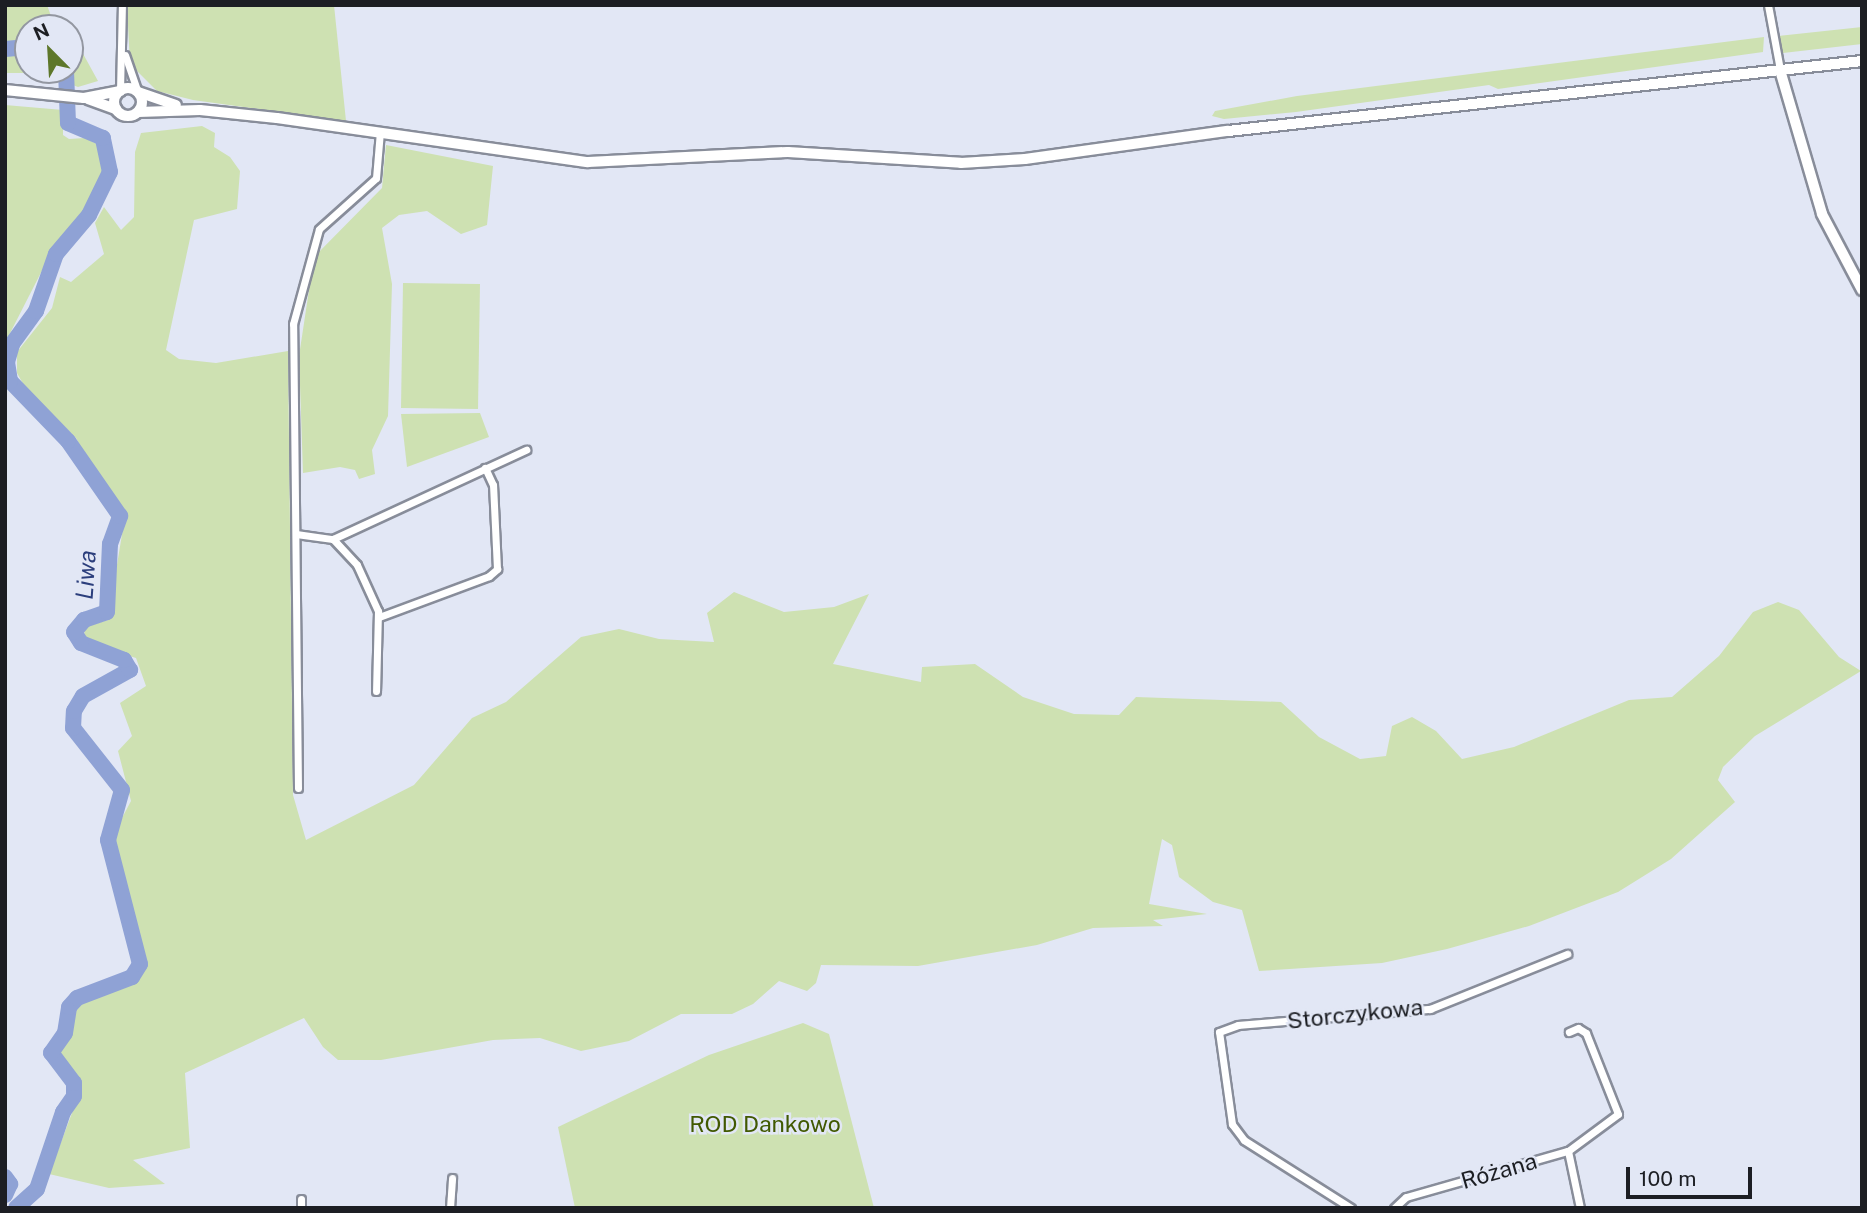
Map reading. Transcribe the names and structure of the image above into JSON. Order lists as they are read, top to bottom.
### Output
{
  "streets": {
    "street": ["Storczykowa", "Różana"]
  },
  "water": ["Liwa"],
  "parks": ["ROD Dankowo"],
  "scale_bar": "100 m",
  "north": "top left"
}
